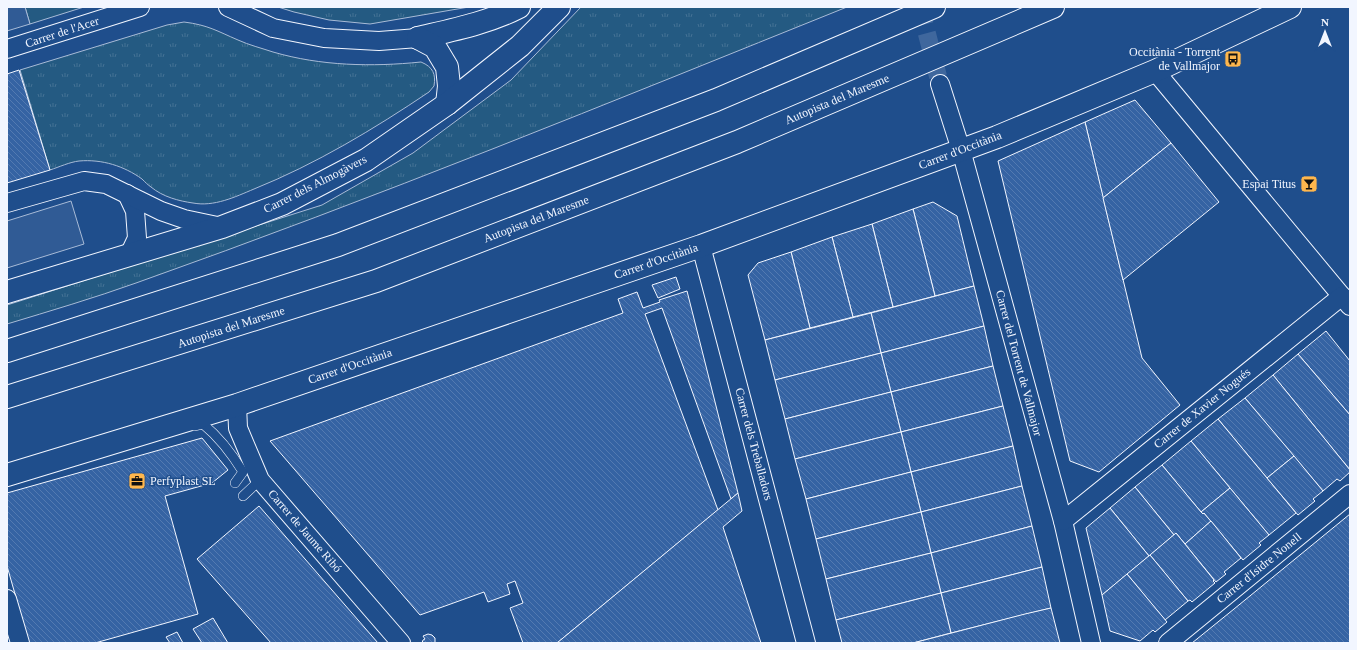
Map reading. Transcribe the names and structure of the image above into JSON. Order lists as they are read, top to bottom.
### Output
{
  "streets": {
    "main road": ["Autopista del Maresme", "Carrer d'Occitània", "Carrer dels Almogàvers"],
    "street": [
      "Carrer de l'Acer",
      "Carrer del Torrent de Vallmajor",
      "Carrer de Xavier Nogués",
      "Carrer dels Treballadors",
      "Carrer de Jaume Ribó",
      "Carrer d'Isidre Nonell"
    ]
  },
  "crossings": [
    ["Carrer d'Occitània", "Carrer del Torrent de Vallmajor"],
    ["Carrer d'Occitània", "Carrer dels Treballadors"],
    ["Carrer d'Occitània", "Carrer de Jaume Ribó"],
    ["Carrer del Torrent de Vallmajor", "Carrer de Xavier Nogués"]
  ],
  "places": {
    "bus stop": ["Occitània - Torrent de Vallmajor"],
    "bar": ["Espai Titus"],
    "office": ["Perfyplast SL"]
  },
  "north": "top"
}
